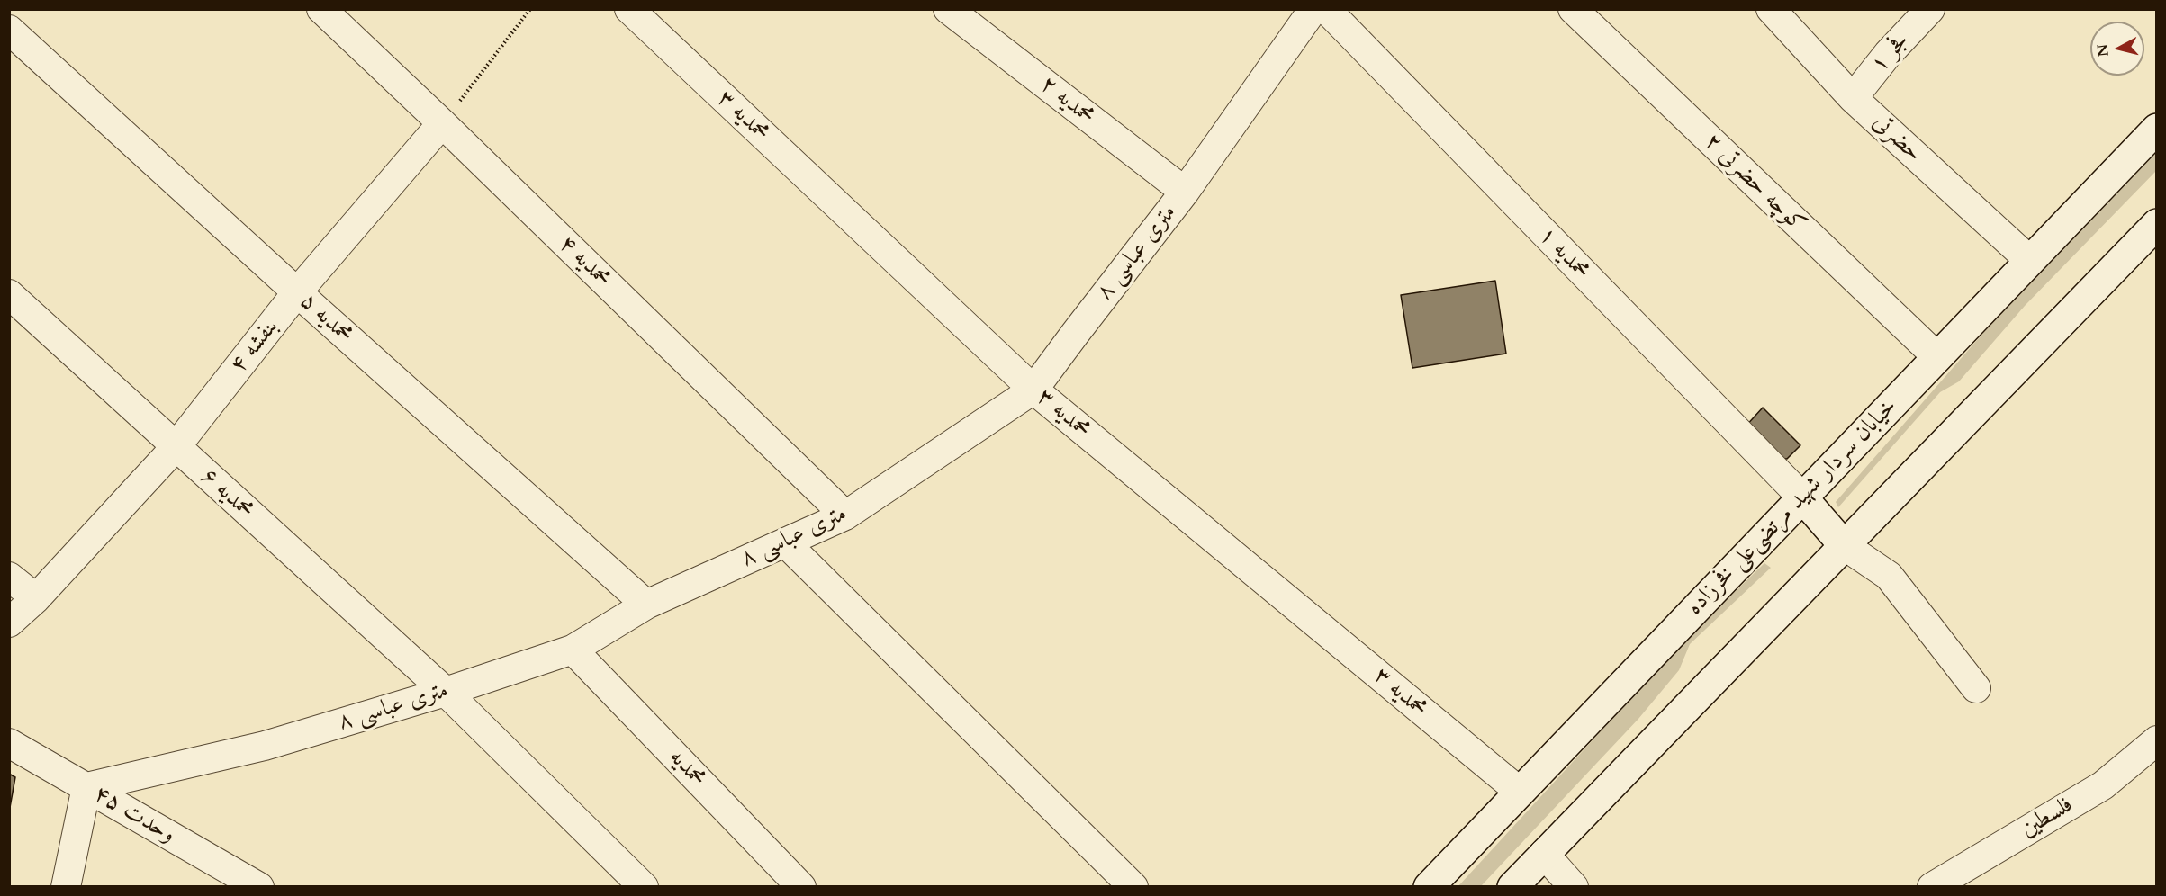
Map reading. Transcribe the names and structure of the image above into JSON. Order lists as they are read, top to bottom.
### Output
{
  "streets": {
    "main road": ["خیابان سردار شهید مرتضی‌علی فخرزاده"],
    "street": [
      "فجر ۱",
      "محمدیه ۲",
      "محمدیه ۳",
      "حضرتی",
      "کوچه حضرتی ۲",
      "۸ متری عباسی",
      "محمدیه ۱",
      "محمدیه ۴",
      "محمدیه ۵",
      "بنفشه ۴",
      "محمدیه ۶",
      "محمدیه",
      "وحدت ۴۵",
      "فلسطین"
    ]
  },
  "crossings": [
    ["فجر ۱", "حضرتی"],
    ["محمدیه ۲", "۸ متری عباسی"],
    ["محمدیه ۳", "۸ متری عباسی"],
    ["محمدیه ۳", "خیابان سردار شهید مرتضی‌علی فخرزاده"],
    ["حضرتی", "خیابان سردار شهید مرتضی‌علی فخرزاده"],
    ["کوچه حضرتی ۲", "خیابان سردار شهید مرتضی‌علی فخرزاده"],
    ["۸ متری عباسی", "محمدیه ۴"],
    ["۸ متری عباسی", "محمدیه ۵"],
    ["۸ متری عباسی", "محمدیه ۶"],
    ["۸ متری عباسی", "محمدیه"],
    ["۸ متری عباسی", "وحدت ۴۵"],
    ["محمدیه ۱", "خیابان سردار شهید مرتضی‌علی فخرزاده"],
    ["محمدیه ۴", "بنفشه ۴"],
    ["محمدیه ۵", "بنفشه ۴"],
    ["بنفشه ۴", "محمدیه ۶"]
  ],
  "north": "left"
}
